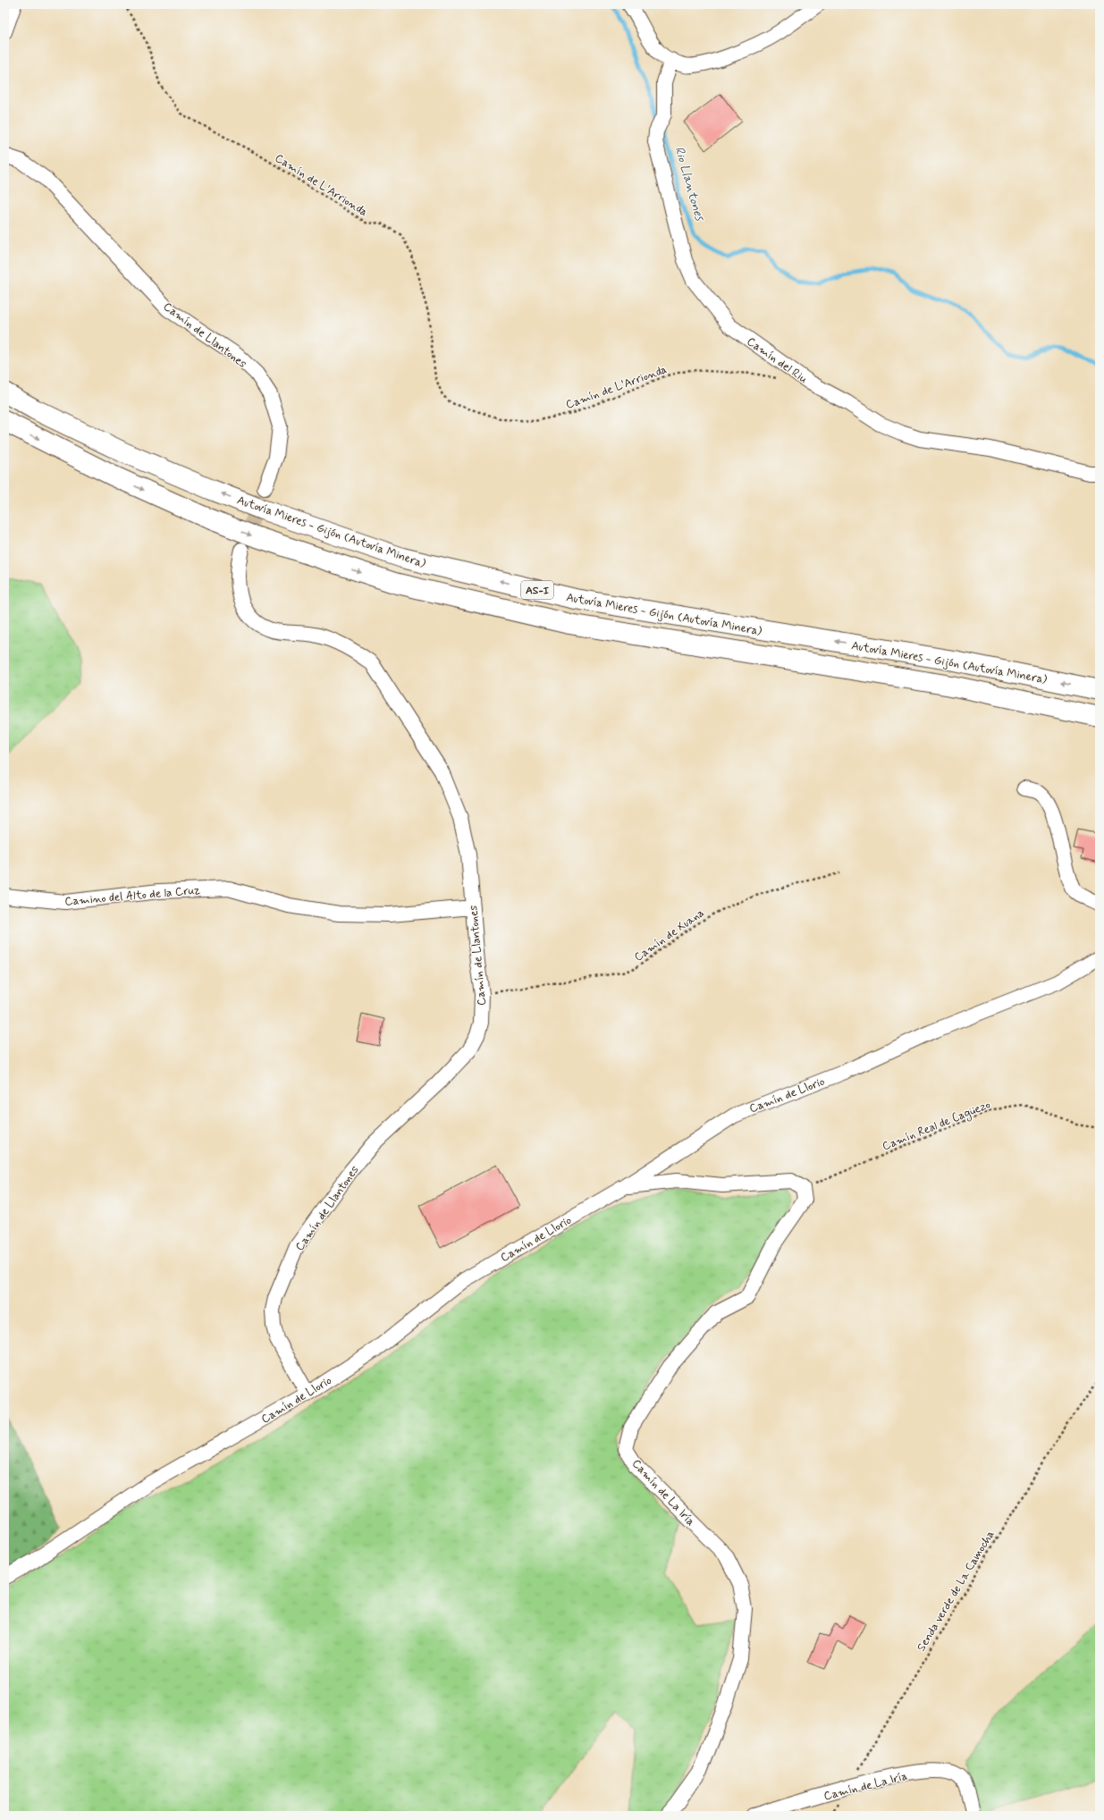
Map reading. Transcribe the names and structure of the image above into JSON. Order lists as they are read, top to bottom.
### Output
{
  "streets": {
    "highway": ["Autovía Mieres - Gijón (Autovía Minera)", "AS-I"],
    "street": [
      "Camín de Llantones",
      "Camín del Riu",
      "Camino del Alto de la Cruz",
      "Camín de Llorio",
      "Camín de La Iría"
    ],
    "path": [
      "Camín de L'Arrionda",
      "Camín de Xuana",
      "Camín Real de Cagüezo",
      "Senda verde de La Camocha"
    ]
  },
  "crossings": [
    ["Camín de Llantones", "Camino del Alto de la Cruz"],
    ["Camín de Llantones", "Camín de Xuana"],
    ["Camín de Llantones", "Camín de Llorio"],
    ["Camín Real de Cagüezo", "Camín de La Iría"],
    ["Camín de La Iría", "Senda verde de La Camocha"]
  ],
  "water": ["Rio Llantones"]
}
